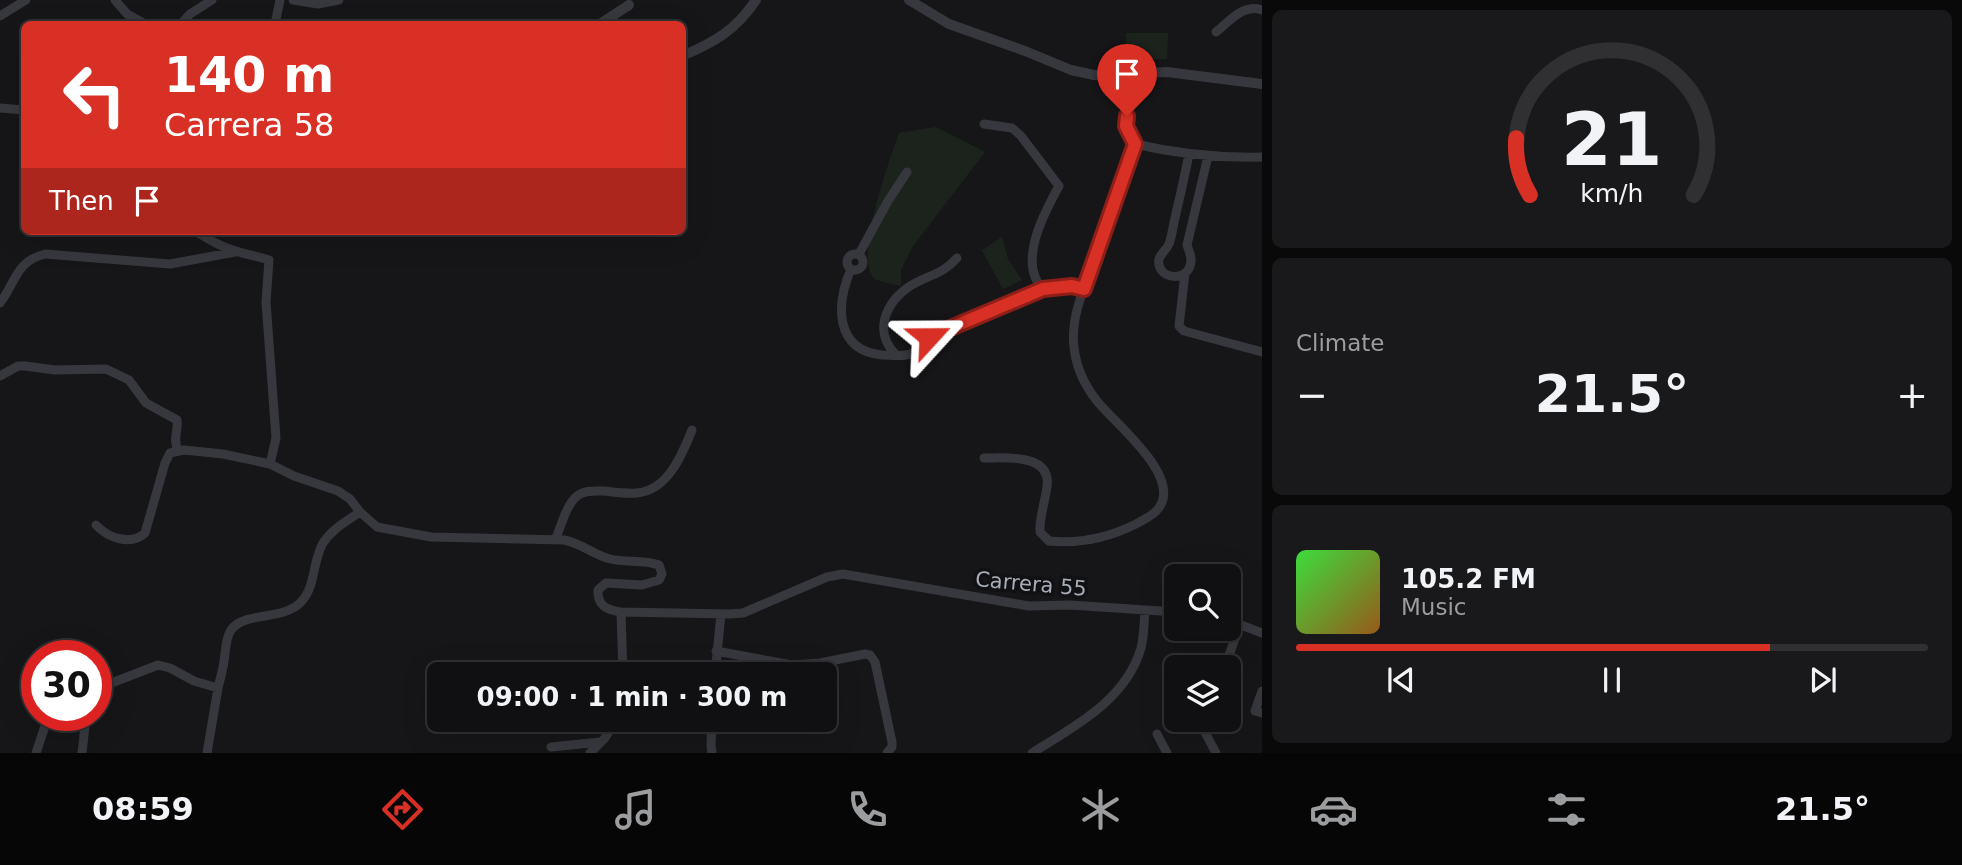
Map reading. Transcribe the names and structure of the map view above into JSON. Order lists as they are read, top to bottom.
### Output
{
  "streets": {
    "street": ["Carrera 55"]
  },
  "page": {
    "turn": ["140 m", "Carrera 58"],
    "then": "Then",
    "tile": "Climate",
    "heat": ["−", "21.5°", "+"],
    "song": ["105.2 FM", "Music"],
    "limit": "30",
    "trip": "09:00 · 1 min · 300 m",
    "tabs": ["08:59", "21.5°"],
    "gauge": ["21", "km/h"]
  }
}
